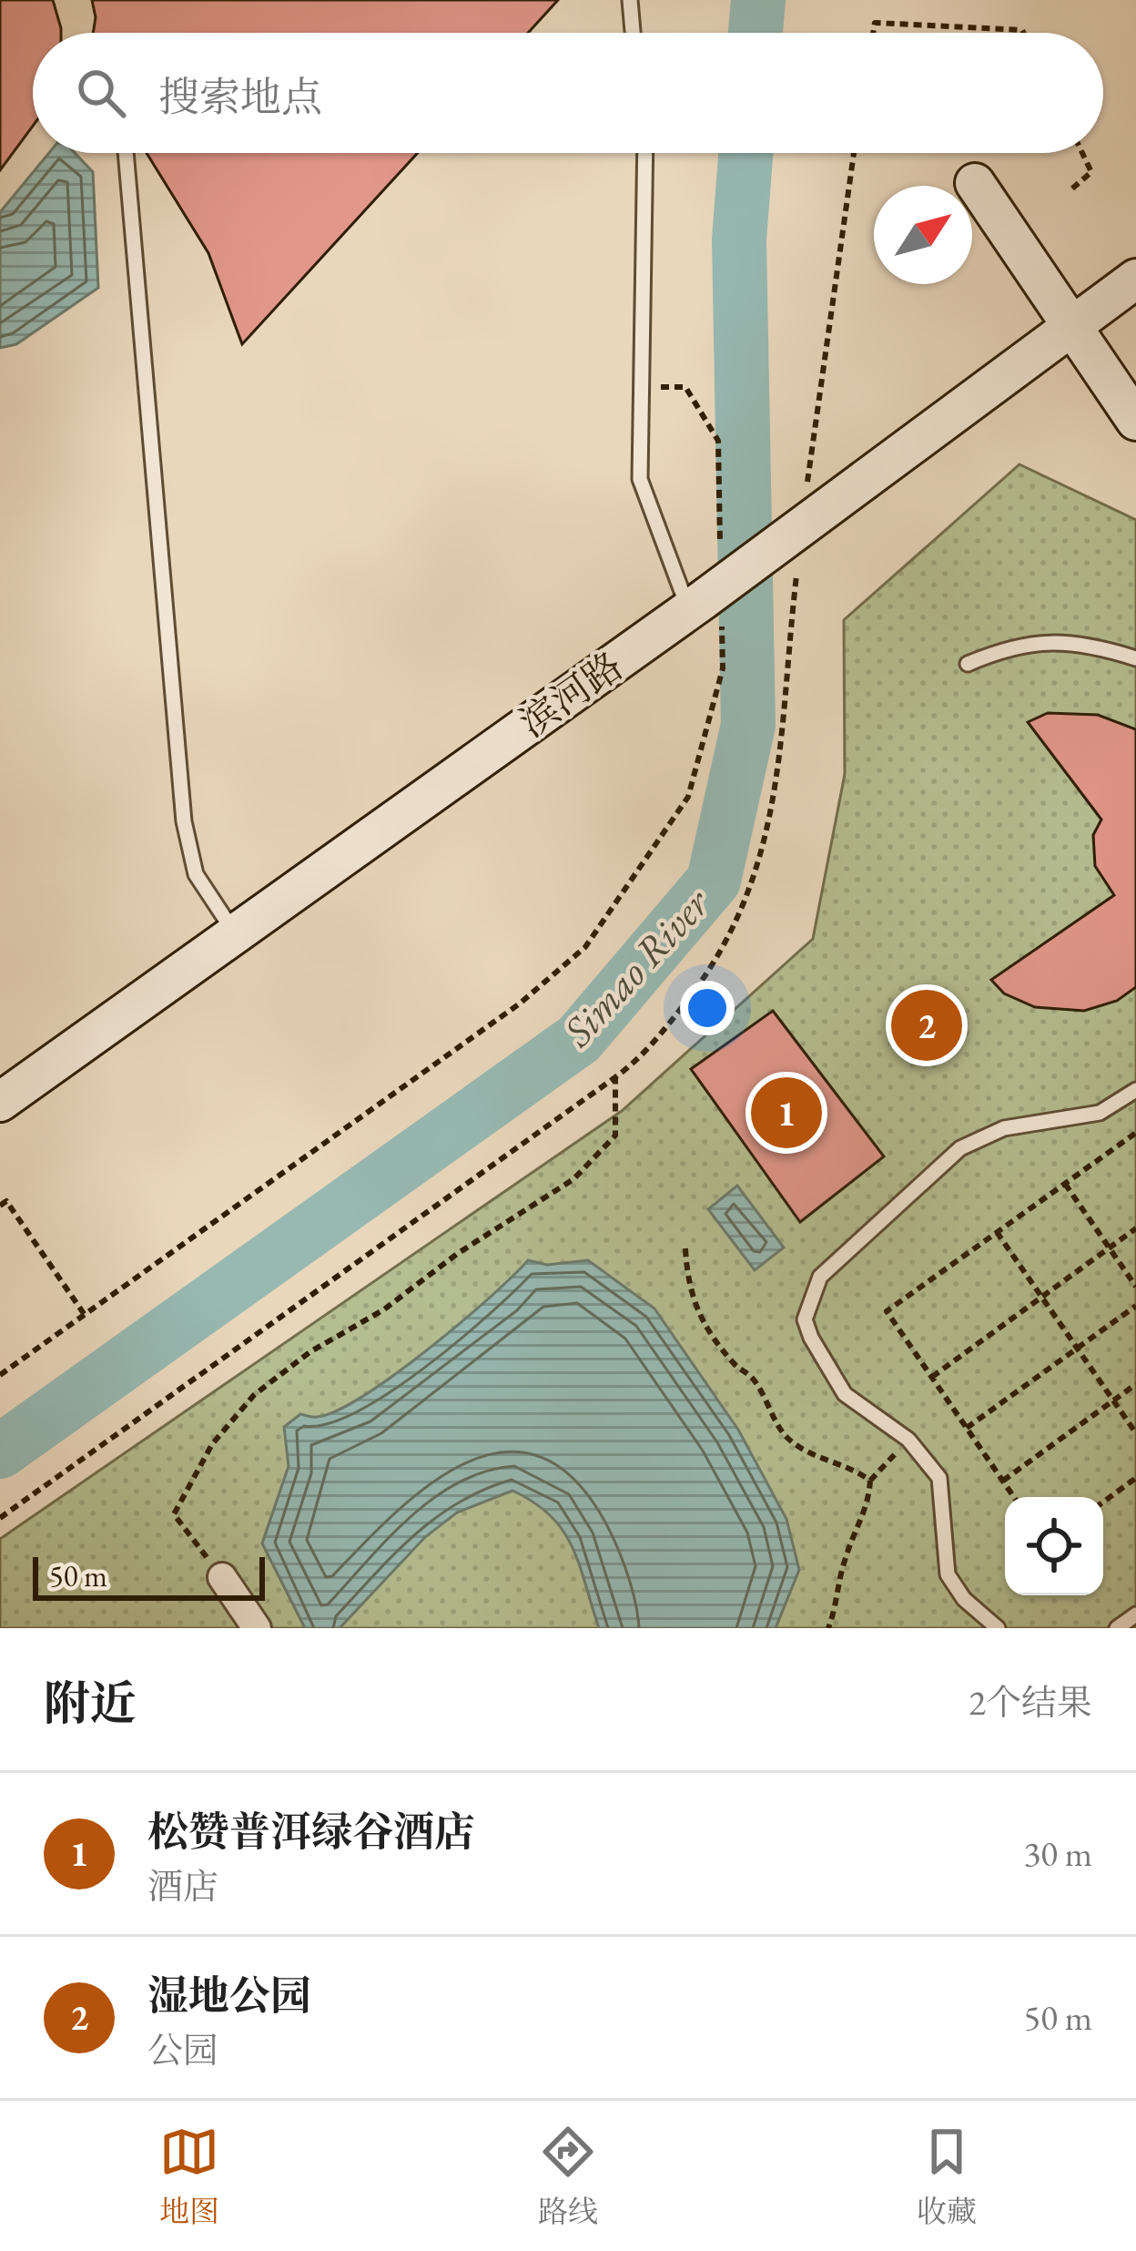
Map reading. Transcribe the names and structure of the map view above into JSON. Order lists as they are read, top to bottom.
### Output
{
  "streets": {
    "street": ["滨河路"]
  },
  "water": ["Simao River"],
  "scale_bar": "50 m",
  "north": "top right",
  "page": {
    "search": "搜索地点",
    "pins": ["2", "1"],
    "scale": "50 m",
    "heading": ["附近", "2个结果"],
    "list": [
      {
        "mark": "1",
        "name": "松赞普洱绿谷酒店",
        "note": "酒店",
        "value": "30 m"
      },
      {
        "mark": "2",
        "name": "湿地公园",
        "note": "公园",
        "value": "50 m"
      }
    ],
    "nav": ["地图", "路线", "收藏"]
  }
}
